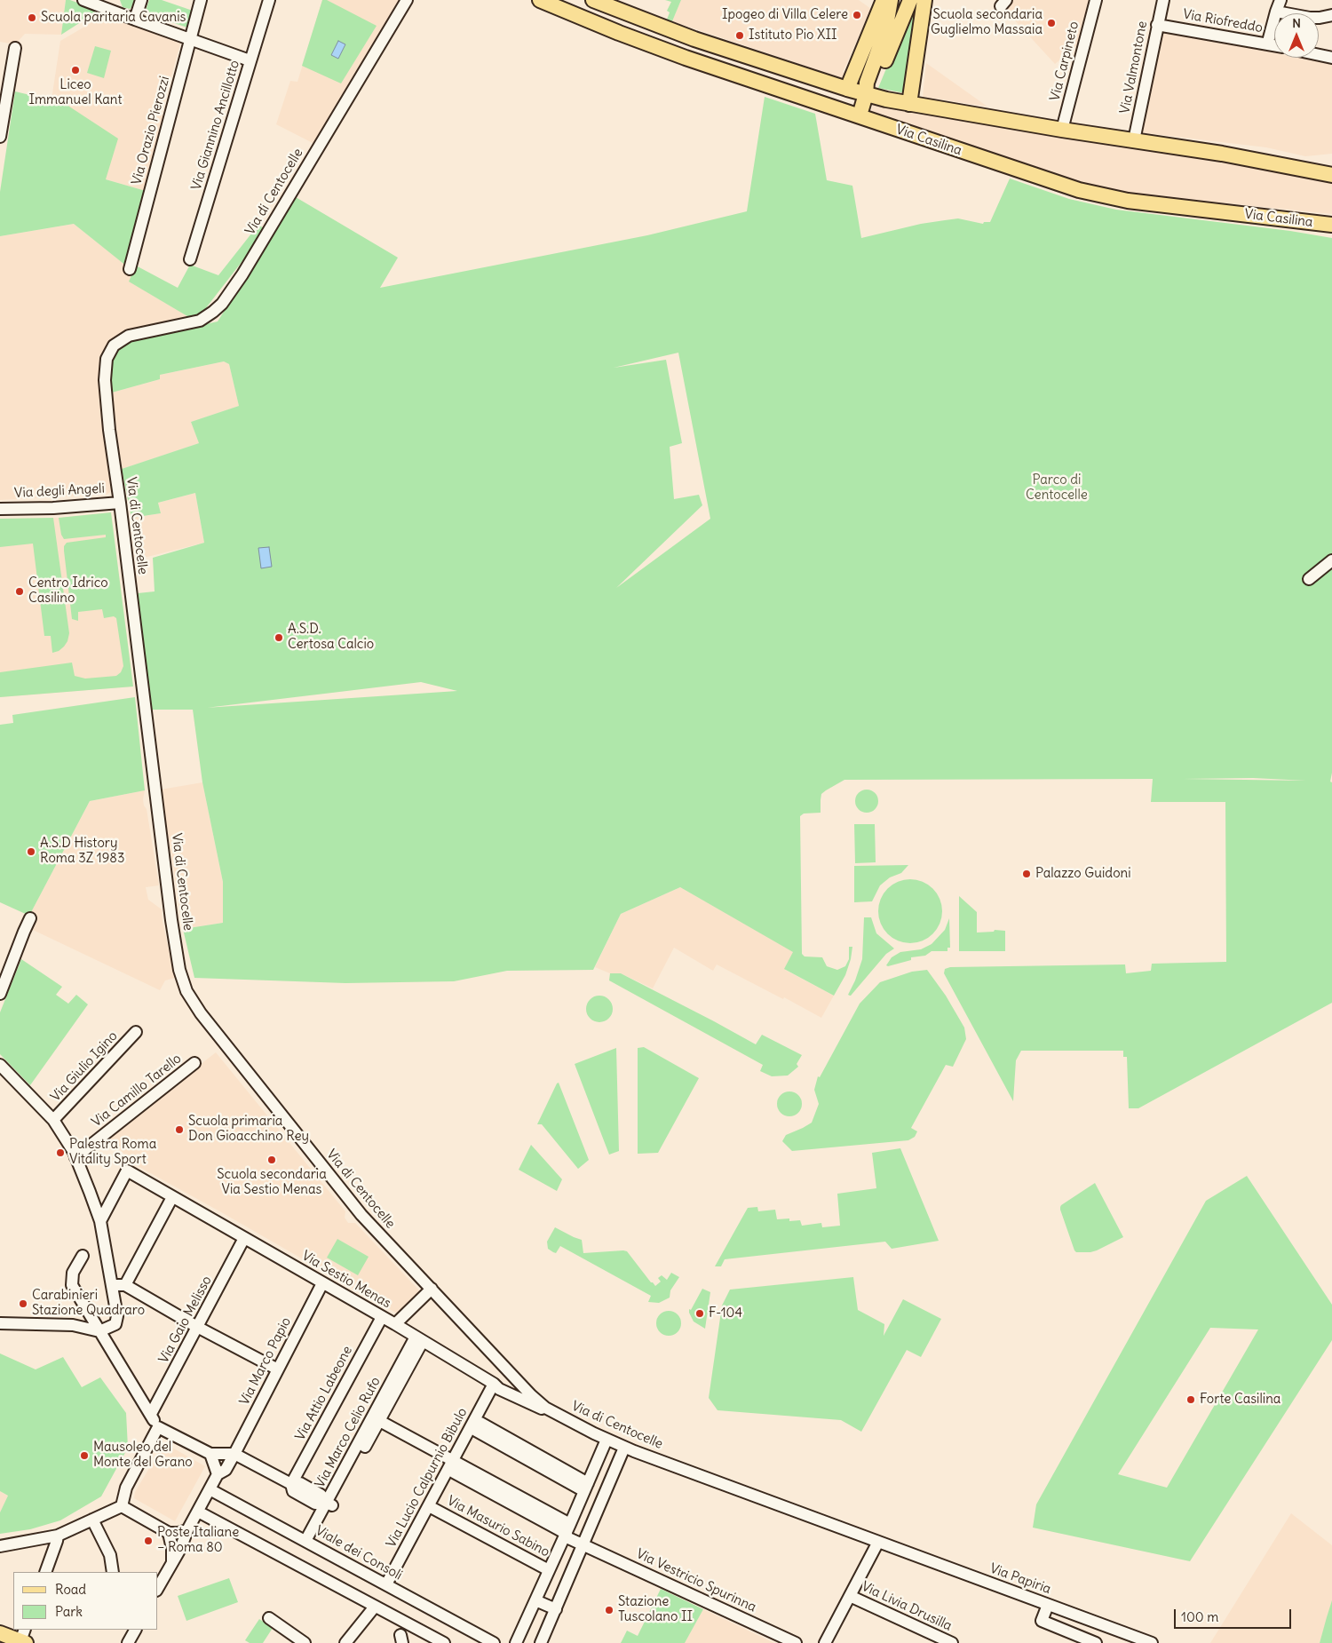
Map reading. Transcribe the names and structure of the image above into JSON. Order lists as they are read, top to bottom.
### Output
{
  "streets": {
    "main road": ["Via Casilina"],
    "street": [
      "Via Riofreddo",
      "Via Carpineto",
      "Via Valmontone",
      "Via Giannino Ancillotto",
      "Via Orazio Pierozzi",
      "Via di Centocelle",
      "Via degli Angeli",
      "Via Giulio Igino",
      "Via Camillo Tarello",
      "Via Sestio Menas",
      "Via Gaio Melisso",
      "Via Marco Papio",
      "Via Attio Labeone",
      "Via Marco Celio Rufo",
      "Via Lucio Calpurnio Bibulo",
      "Via Masurio Sabino",
      "Viale dei Consoli",
      "Via Papiria",
      "Via Vestricio Spurinna",
      "Via Livia Drusilla"
    ]
  },
  "crossings": [
    ["Via Riofreddo", "Via Valmontone"],
    ["Via Carpineto", "Via Casilina"],
    ["Via Valmontone", "Via Casilina"],
    ["Via di Centocelle", "Via degli Angeli"],
    ["Via di Centocelle", "Via Sestio Menas"],
    ["Via di Centocelle", "Via Papiria"],
    ["Via Sestio Menas", "Via Gaio Melisso"],
    ["Via Sestio Menas", "Via Marco Papio"],
    ["Via Sestio Menas", "Via Attio Labeone"],
    ["Via Sestio Menas", "Via Marco Celio Rufo"],
    ["Via Sestio Menas", "Via Lucio Calpurnio Bibulo"],
    ["Via Marco Papio", "Viale dei Consoli"],
    ["Via Marco Celio Rufo", "Viale dei Consoli"],
    ["Via Lucio Calpurnio Bibulo", "Via Masurio Sabino"],
    ["Via Lucio Calpurnio Bibulo", "Viale dei Consoli"]
  ],
  "parks": ["Parco di Centocelle"],
  "places": [
    "Ipogeo di Villa Celere",
    "Scuola paritaria Cavanis",
    "Scuola secondaria Guglielmo Massaia",
    "Istituto Pio XII",
    "Liceo Immanuel Kant",
    "Centro Idrico Casilino",
    "A.S.D. Certosa Calcio",
    "A.S.D History Roma 3Z 1983",
    "Palazzo Guidoni",
    "Scuola primaria Don Gioacchino Rey",
    "Palestra Roma Vitality Sport",
    "Scuola secondaria Via Sestio Menas",
    "Carabinieri Stazione Quadraro",
    "F-104",
    "Forte Casilina",
    "Mausoleo del Monte del Grano",
    "Poste Italiane – Roma 80",
    "Stazione Tuscolano II"
  ],
  "legend": ["Road", "Park"],
  "scale_bar": "100 m",
  "north": "top"
}
